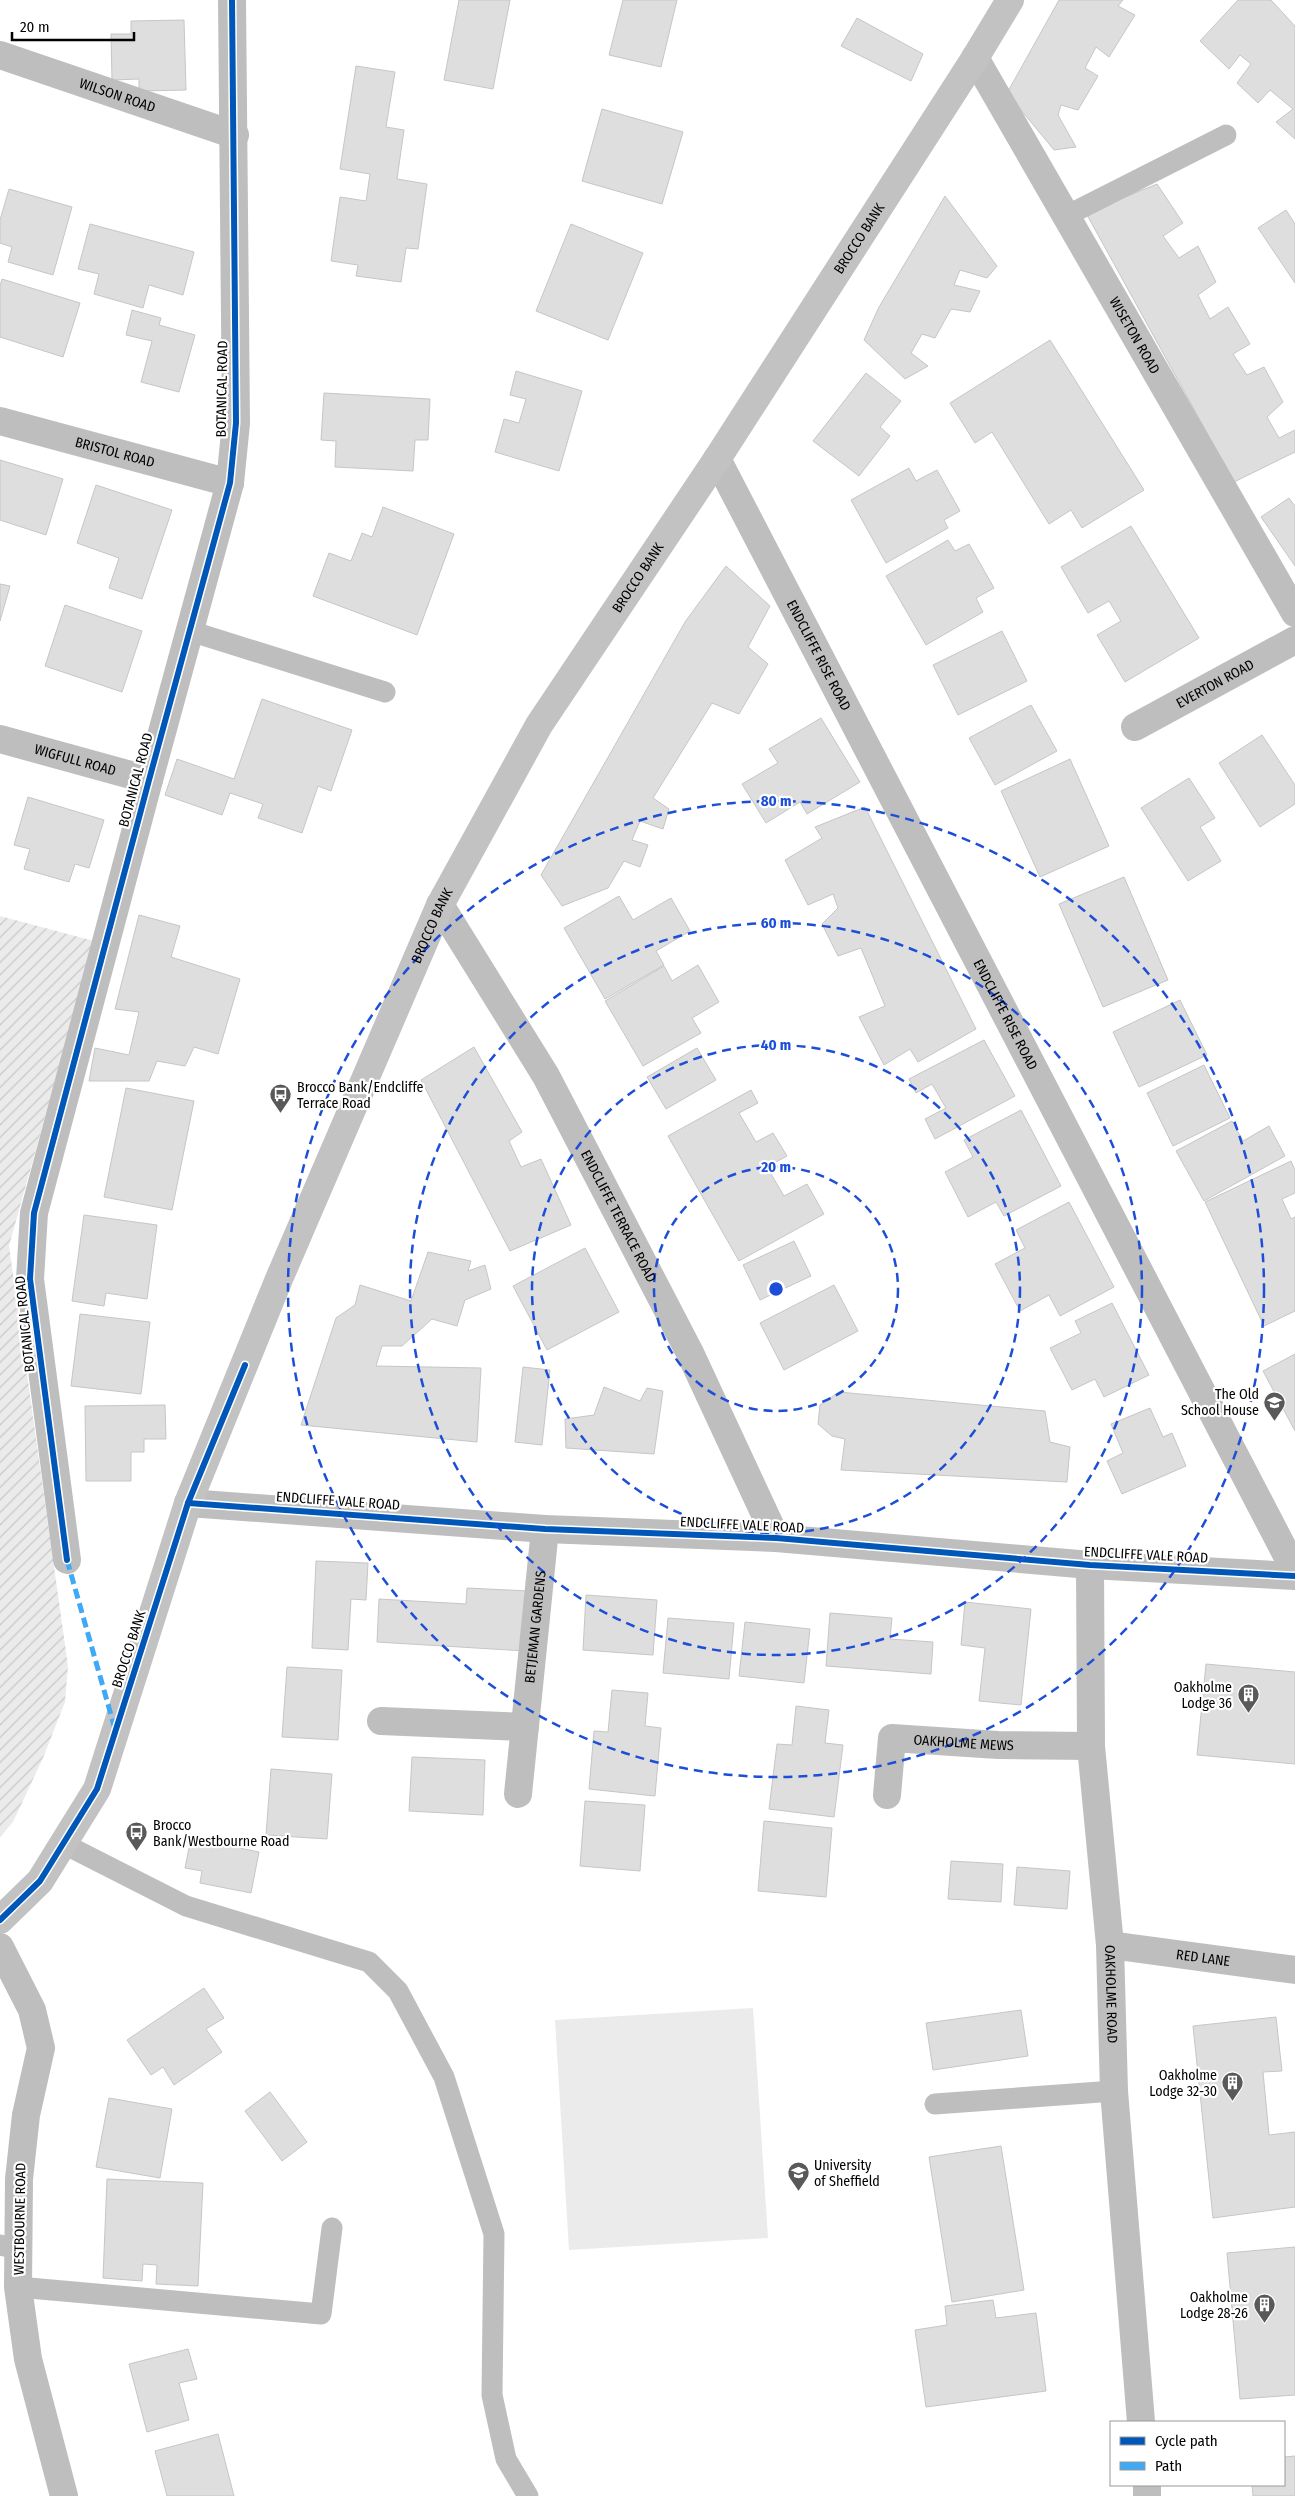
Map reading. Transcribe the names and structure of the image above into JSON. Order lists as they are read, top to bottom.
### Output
{
  "streets": {
    "main road": ["BROCCO BANK"],
    "street": [
      "WILSON ROAD",
      "WISETON ROAD",
      "BOTANICAL ROAD",
      "BRISTOL ROAD",
      "ENDCLIFFE RISE ROAD",
      "EVERTON ROAD",
      "WIGFULL ROAD",
      "ENDCLIFFE TERRACE ROAD",
      "ENDCLIFFE VALE ROAD",
      "BETJEMAN GARDENS",
      "OAKHOLME MEWS",
      "RED LANE",
      "OAKHOLME ROAD",
      "WESTBOURNE ROAD"
    ]
  },
  "crossings": [
    ["WILSON ROAD", "BOTANICAL ROAD"],
    ["BROCCO BANK", "WISETON ROAD"],
    ["BROCCO BANK", "ENDCLIFFE RISE ROAD"],
    ["BROCCO BANK", "ENDCLIFFE TERRACE ROAD"],
    ["BROCCO BANK", "ENDCLIFFE VALE ROAD"],
    ["BOTANICAL ROAD", "BRISTOL ROAD"],
    ["BOTANICAL ROAD", "WIGFULL ROAD"],
    ["ENDCLIFFE TERRACE ROAD", "ENDCLIFFE VALE ROAD"],
    ["ENDCLIFFE VALE ROAD", "BETJEMAN GARDENS"],
    ["ENDCLIFFE VALE ROAD", "OAKHOLME ROAD"],
    ["OAKHOLME MEWS", "OAKHOLME ROAD"],
    ["RED LANE", "OAKHOLME ROAD"]
  ],
  "places": {
    "bus stop": ["Brocco Bank/Endcliffe Terrace Road", "Brocco Bank/Westbourne Road"],
    "school or university": ["The Old School House", "University of Sheffield"],
    "building": ["Oakholme Lodge 36", "Oakholme Lodge 32-30", "Oakholme Lodge 28-26"]
  },
  "legend": ["Cycle path", "Path"],
  "scale_bar": "20 m",
  "rings": [
    "80 m",
    "60 m",
    "40 m",
    "20 m"
  ]
}
